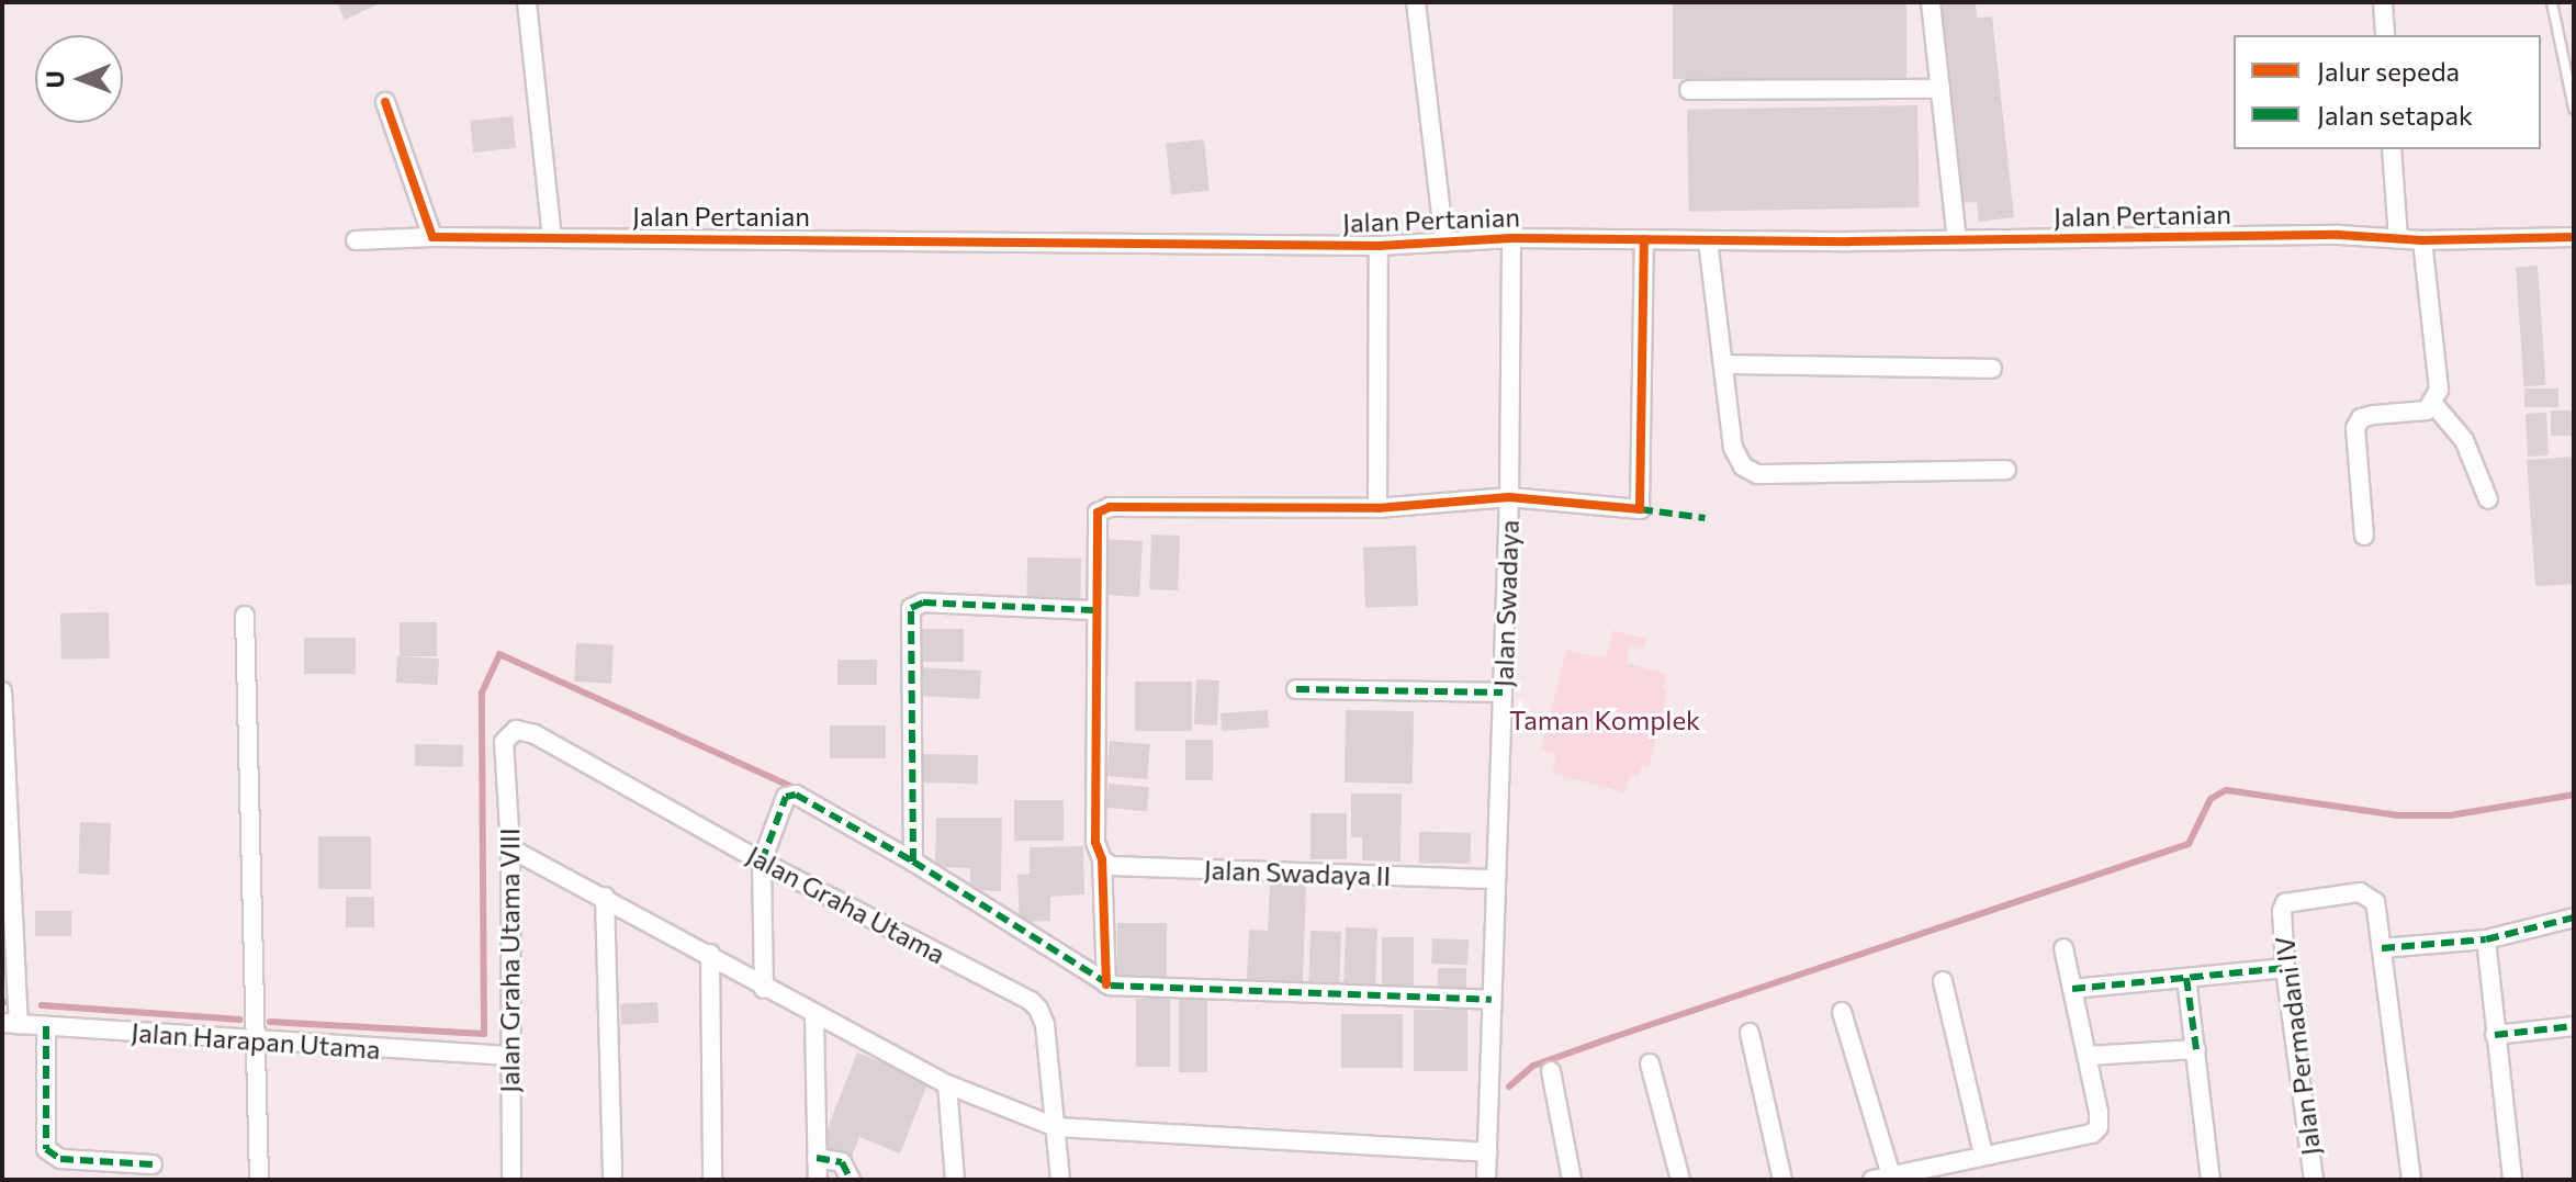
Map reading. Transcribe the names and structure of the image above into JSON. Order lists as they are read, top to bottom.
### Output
{
  "streets": {
    "street": [
      "Jalan Pertanian",
      "Jalan Swadaya",
      "Jalan Swadaya II",
      "Jalan Graha Utama",
      "Jalan Graha Utama VIII",
      "Jalan Harapan Utama",
      "Jalan Permadani IV"
    ]
  },
  "crossings": [
    ["Jalan Pertanian", "Jalan Swadaya"],
    ["Jalan Swadaya", "Jalan Swadaya II"],
    ["Jalan Graha Utama", "Jalan Graha Utama VIII"],
    ["Jalan Graha Utama VIII", "Jalan Harapan Utama"]
  ],
  "parks": ["Taman Komplek"],
  "legend": ["Jalur sepeda", "Jalan setapak"],
  "north": "left"
}
